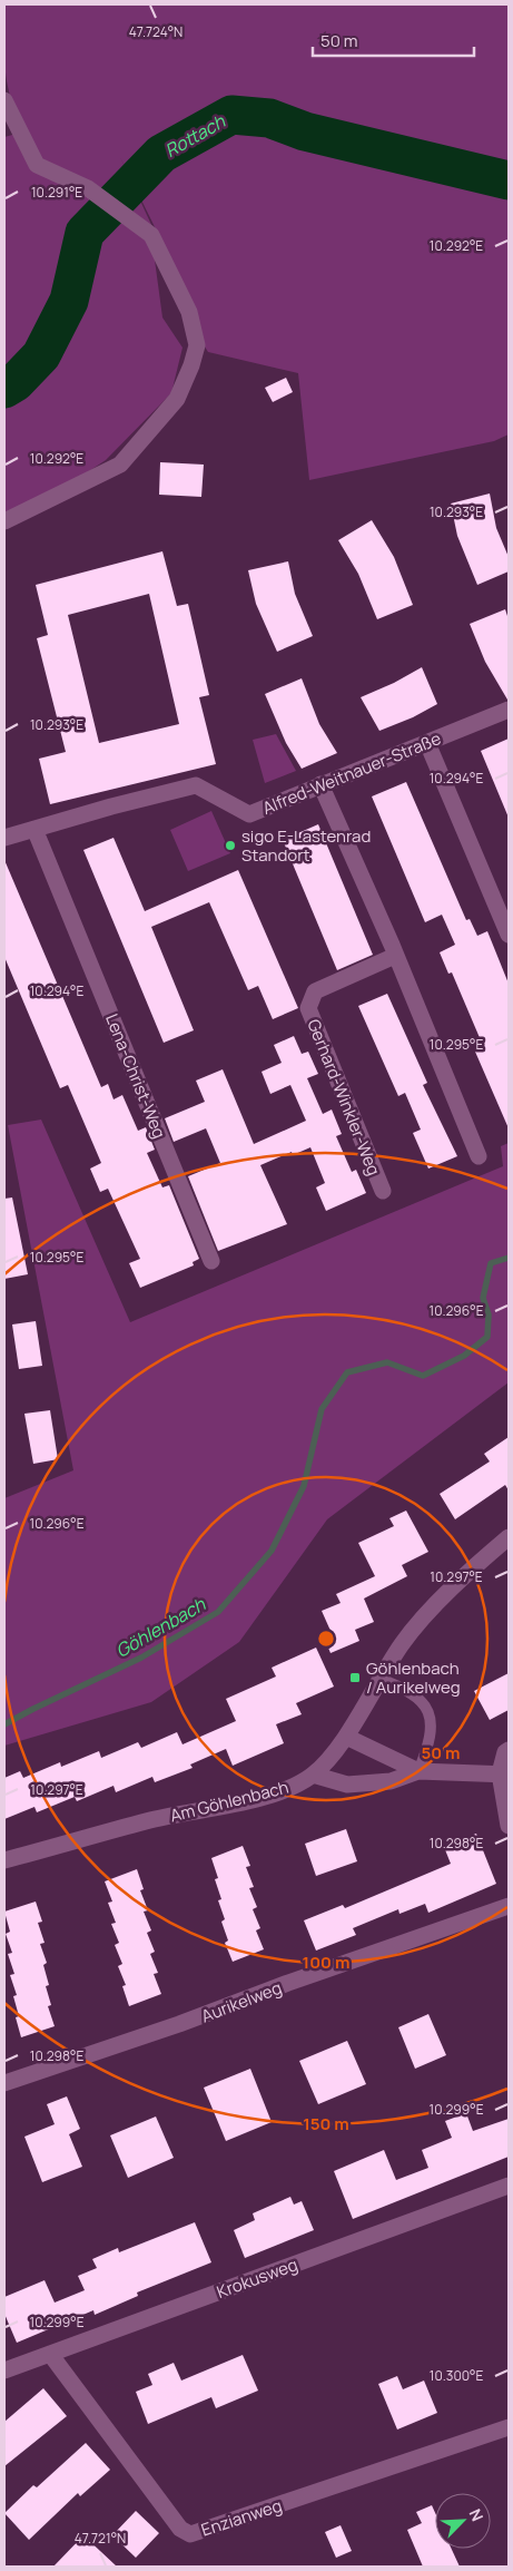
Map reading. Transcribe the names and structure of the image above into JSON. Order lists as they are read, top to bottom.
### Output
{
  "streets": {
    "street": [
      "Alfred-Weitnauer-Straße",
      "Lena-Christ-Weg",
      "Gerhard-Winkler-Weg",
      "Am Göhlenbach",
      "Aurikelweg",
      "Krokusweg",
      "Enzianweg"
    ]
  },
  "crossings": [
    ["Alfred-Weitnauer-Straße", "Lena-Christ-Weg"],
    ["Krokusweg", "Enzianweg"]
  ],
  "water": ["Rottach", "Göhlenbach"],
  "places": {
    "other": ["sigo E-Lastenrad Standort"],
    "transit": ["Göhlenbach / Aurikelweg"]
  },
  "scale_bar": "50 m",
  "north": "top right",
  "coordinates": [
    "47.724°N",
    "10.291°E",
    "10.292°E",
    "10.293°E",
    "10.294°E",
    "10.295°E",
    "10.296°E",
    "10.297°E",
    "10.298°E",
    "10.299°E",
    "10.300°E",
    "47.721°N"
  ],
  "rings": ["50 m", "100 m", "150 m"]
}
